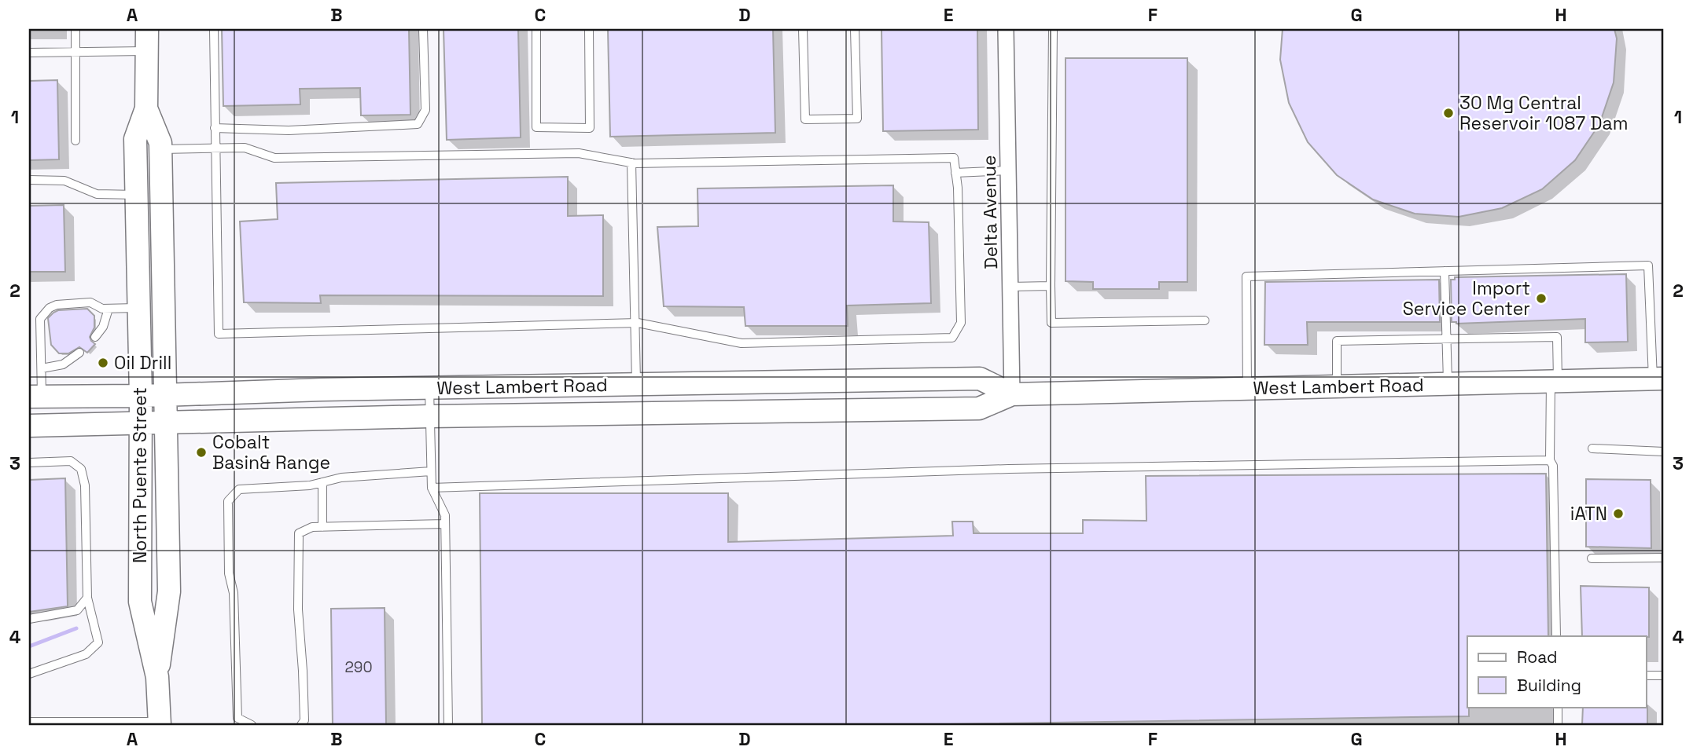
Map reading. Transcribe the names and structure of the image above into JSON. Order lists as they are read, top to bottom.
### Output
{
  "streets": {
    "main road": ["West Lambert Road", "North Puente Street"],
    "street": ["Delta Avenue"]
  },
  "crossings": [
    ["Delta Avenue", "West Lambert Road"],
    ["West Lambert Road", "North Puente Street"]
  ],
  "places": [
    "30 Mg Central Reservoir 1087 Dam",
    "Import Service Center",
    "Oil Drill",
    "Cobalt Basin& Range",
    "iATN"
  ],
  "house_numbers": ["290"],
  "legend": ["Road", "Building"],
  "grid": {
    "columns": [
      "A",
      "B",
      "C",
      "D",
      "E",
      "F",
      "G",
      "H"
    ],
    "rows": [
      "1",
      "2",
      "3",
      "4"
    ]
  }
}
